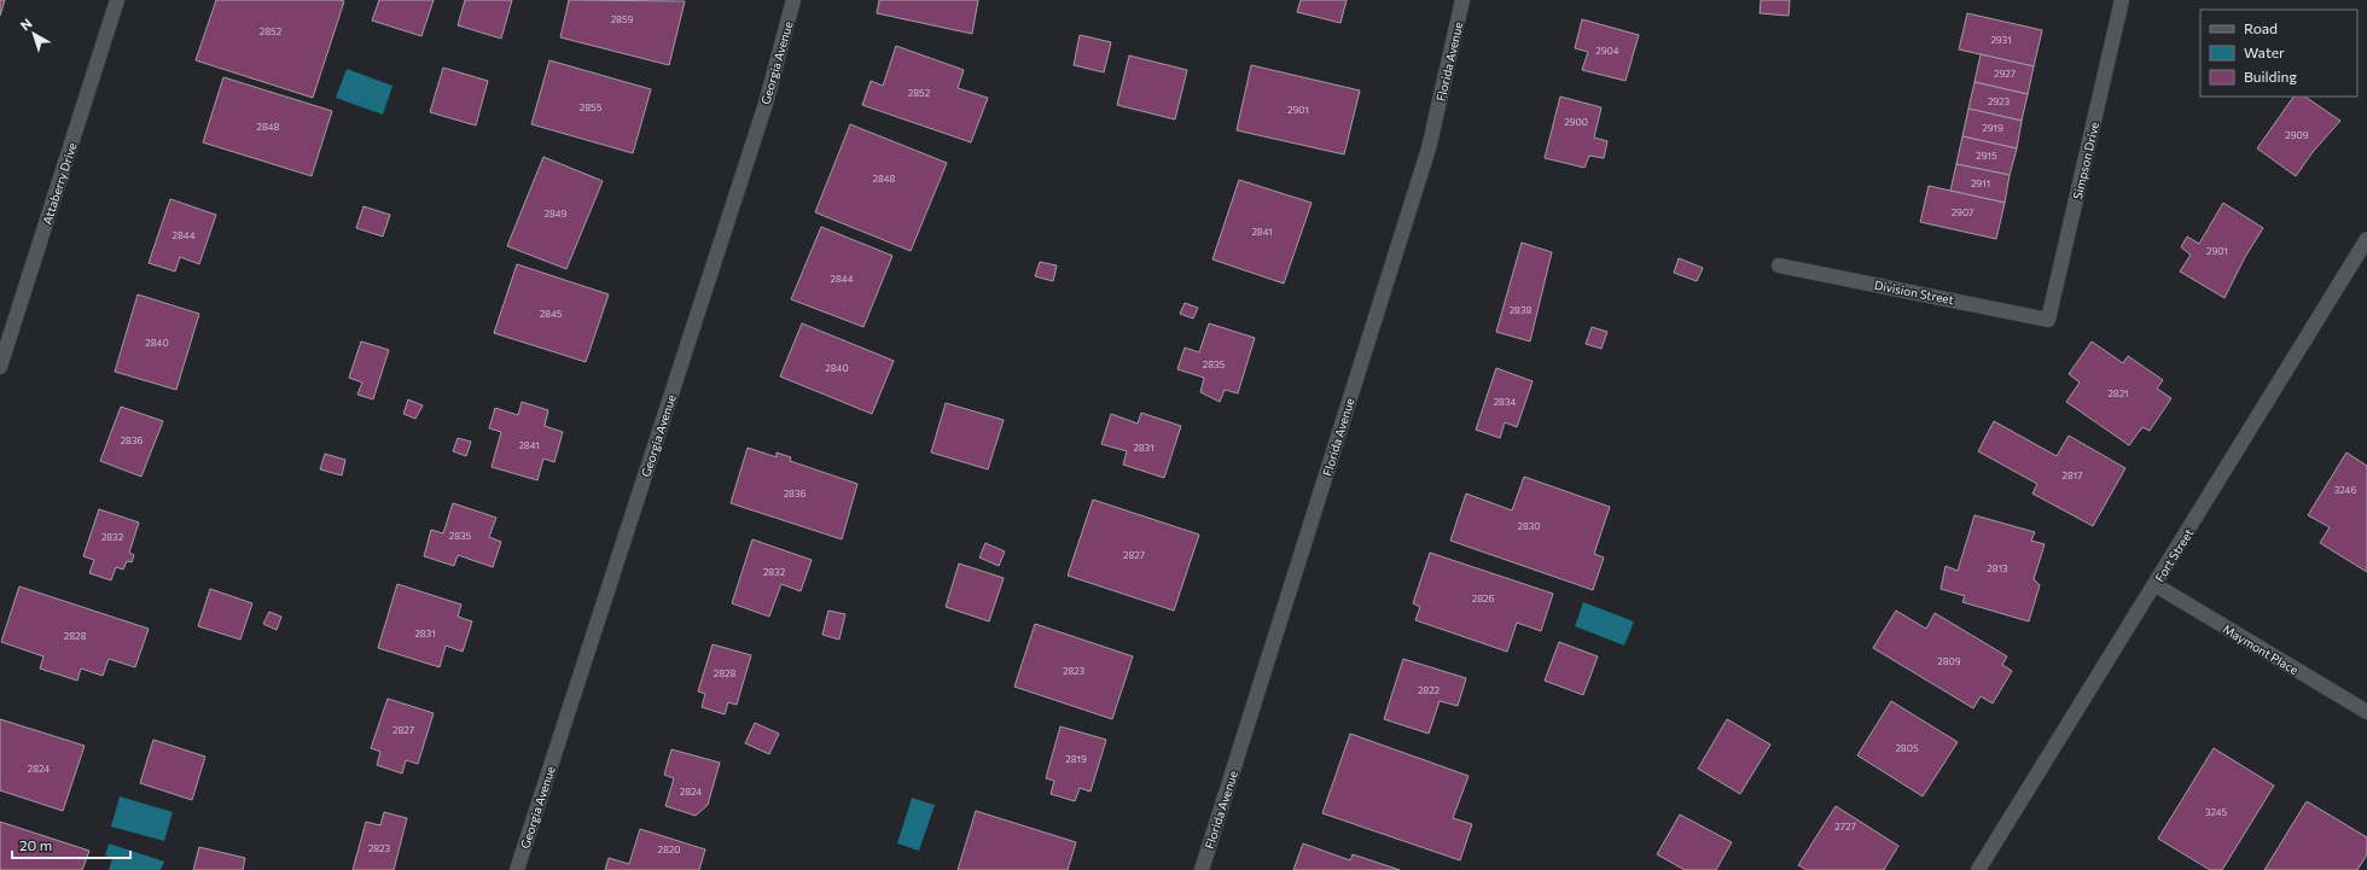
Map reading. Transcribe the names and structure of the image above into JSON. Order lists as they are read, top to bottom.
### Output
{
  "streets": {
    "street": [
      "Florida Avenue",
      "Georgia Avenue",
      "Simpson Drive",
      "Attaberry Drive",
      "Division Street",
      "Fort Street",
      "Maymont Place"
    ]
  },
  "crossings": [
    ["Simpson Drive", "Division Street"],
    ["Fort Street", "Maymont Place"]
  ],
  "house_numbers": [
    "2859",
    "2852",
    "2931",
    "2904",
    "2927",
    "2852",
    "2923",
    "2855",
    "2901",
    "2900",
    "2848",
    "2919",
    "2909",
    "2915",
    "2848",
    "2911",
    "2907",
    "2849",
    "2841",
    "2844",
    "2901",
    "2844",
    "2838",
    "2845",
    "2840",
    "2835",
    "2840",
    "2821",
    "2834",
    "2836",
    "2841",
    "2831",
    "2817",
    "3246",
    "2836",
    "2830",
    "2835",
    "2832",
    "2827",
    "2813",
    "2832",
    "2826",
    "2831",
    "2828",
    "2809",
    "2823",
    "2828",
    "2822",
    "2827",
    "2805",
    "2819",
    "2824",
    "2824",
    "3245",
    "2727",
    "2823",
    "2820"
  ],
  "legend": ["Road", "Water", "Building"],
  "scale_bar": "20 m",
  "north": "top left"
}
